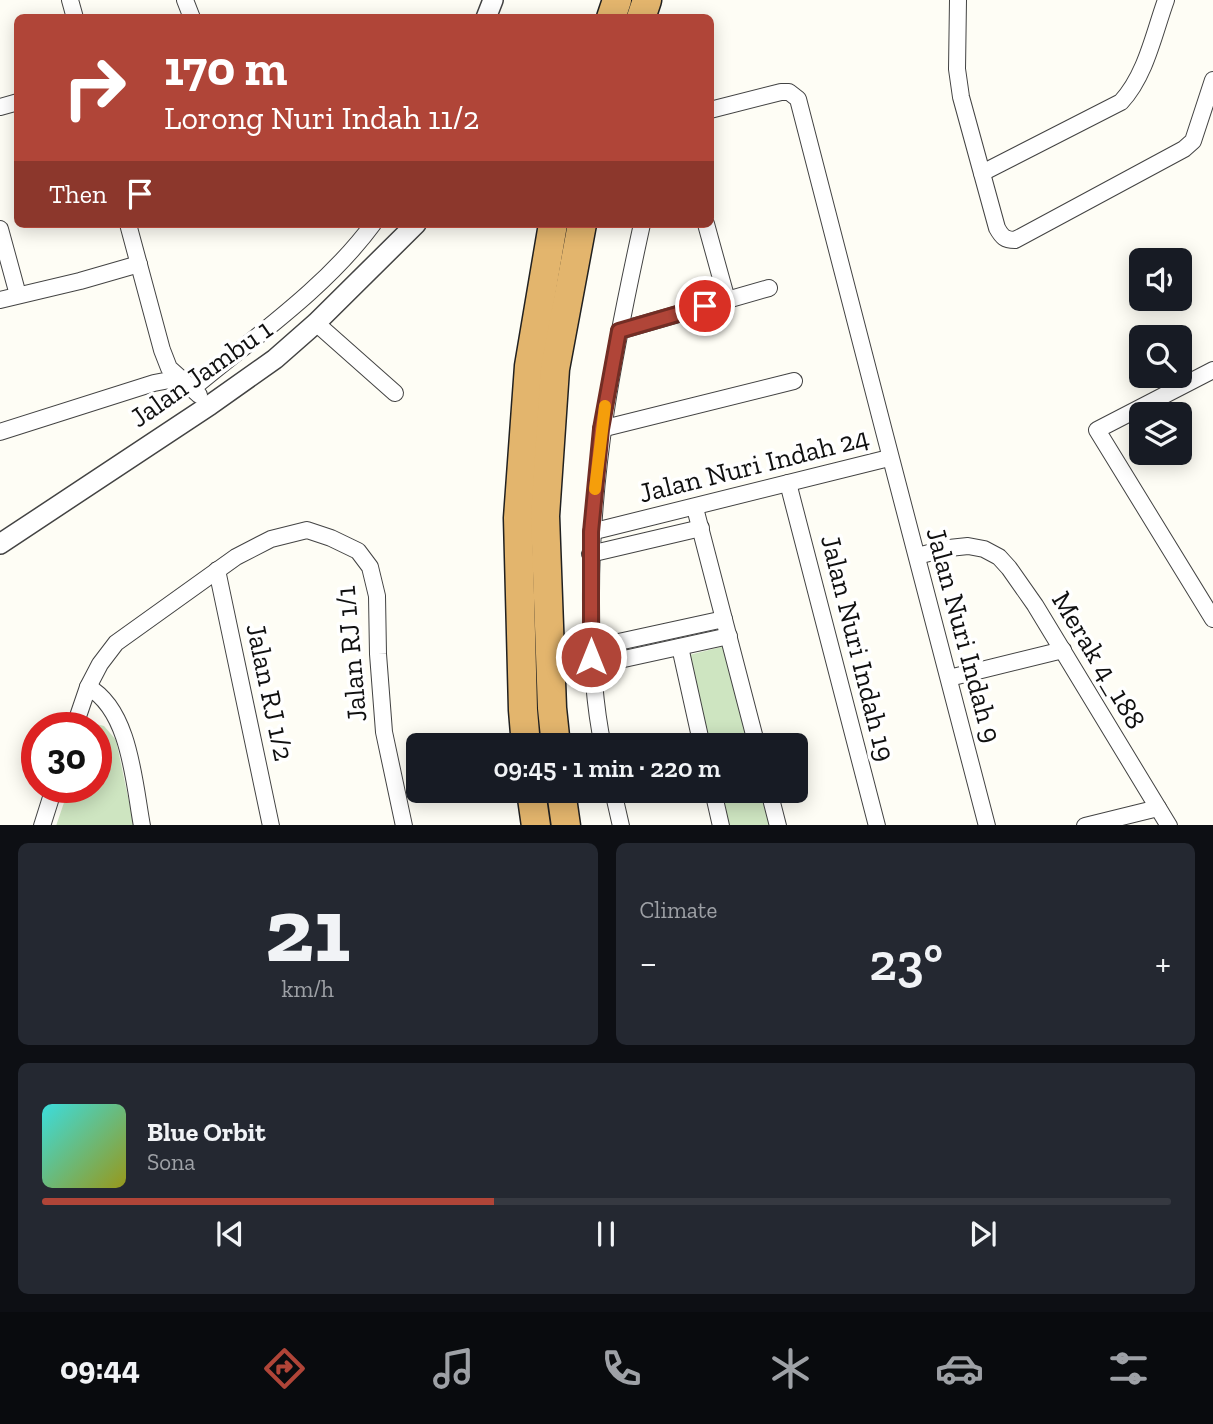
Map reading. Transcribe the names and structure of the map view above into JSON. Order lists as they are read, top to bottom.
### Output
{
  "streets": {
    "street": [
      "Jalan Jambu 1",
      "Jalan Nuri Indah 24",
      "Jalan Nuri Indah 9",
      "Jalan Nuri Indah 19",
      "Jalan RJ 1/1",
      "Merak 4_188",
      "Jalan RJ 1/2"
    ]
  },
  "crossings": [
    ["Jalan Nuri Indah 24", "Jalan Nuri Indah 9"],
    ["Jalan Nuri Indah 24", "Jalan Nuri Indah 19"],
    ["Jalan Nuri Indah 9", "Merak 4_188"],
    ["Jalan RJ 1/1", "Jalan RJ 1/2"]
  ],
  "page": {
    "turn": ["170 m", "Lorong Nuri Indah 11/2"],
    "then": "Then",
    "limit": "30",
    "trip": "09:45 · 1 min · 220 m",
    "tile": [
      ["21", "km/h"],
      "Climate"
    ],
    "heat": ["−", "23°", "+"],
    "song": ["Blue Orbit", "Sona"],
    "tabs": "09:44"
  }
}
